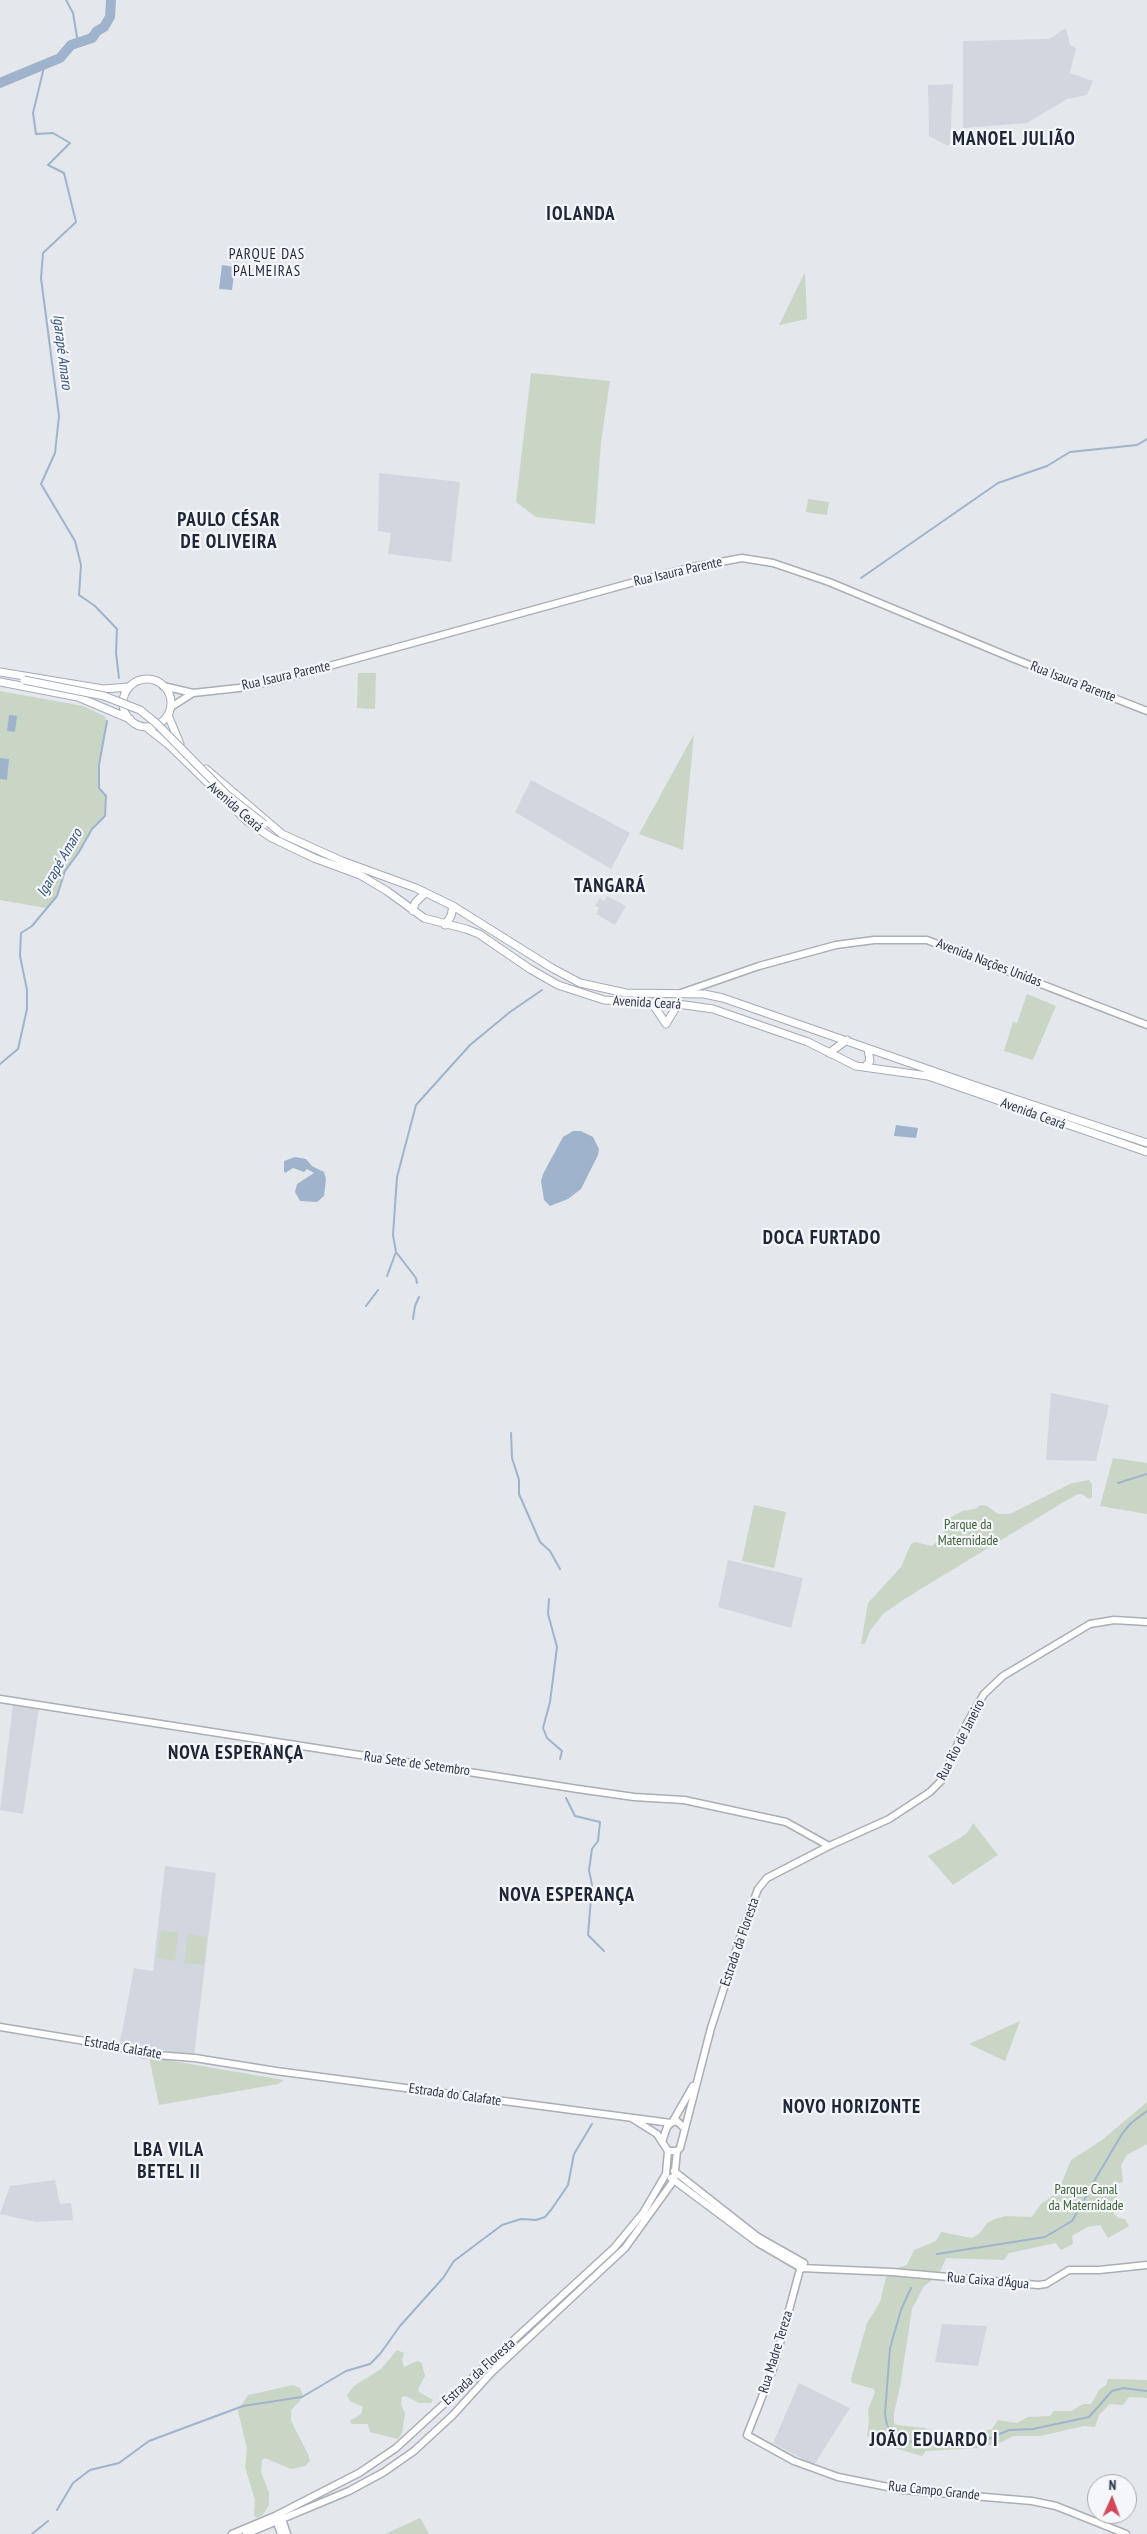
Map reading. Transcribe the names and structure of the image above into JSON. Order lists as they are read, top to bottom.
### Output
{
  "streets": {
    "main road": ["Avenida Ceará"],
    "street": [
      "Rua Isaura Parente",
      "Avenida Nações Unidas",
      "Rua Rio de Janeiro",
      "Rua Sete de Setembro",
      "Estrada da Floresta",
      "Estrada Calafate",
      "Estrada do Calafate",
      "Rua Caixa d'Água",
      "Rua Madre Tereza",
      "Rua Campo Grande"
    ]
  },
  "crossings": [
    ["Rua Isaura Parente", "Avenida Ceará"],
    ["Avenida Ceará", "Avenida Nações Unidas"],
    ["Rua Rio de Janeiro", "Rua Sete de Setembro"],
    ["Rua Rio de Janeiro", "Estrada da Floresta"],
    ["Rua Sete de Setembro", "Estrada da Floresta"],
    ["Estrada da Floresta", "Estrada do Calafate"],
    ["Estrada da Floresta", "Rua Caixa d'Água"],
    ["Estrada Calafate", "Estrada do Calafate"],
    ["Rua Caixa d'Água", "Rua Madre Tereza"],
    ["Rua Madre Tereza", "Rua Campo Grande"]
  ],
  "districts": [
    "MANOEL JULIÃO",
    "IOLANDA",
    "PARQUE DAS PALMEIRAS",
    "PAULO CÉSAR DE OLIVEIRA",
    "TANGARÁ",
    "DOCA FURTADO",
    "NOVA ESPERANÇA",
    "NOVA ESPERANÇA",
    "NOVO HORIZONTE",
    "LBA VILA BETEL II",
    "JOÃO EDUARDO I"
  ],
  "water": ["Igarapé Amaro"],
  "parks": ["Parque da Maternidade", "Parque Canal da Maternidade"],
  "north": "top"
}
